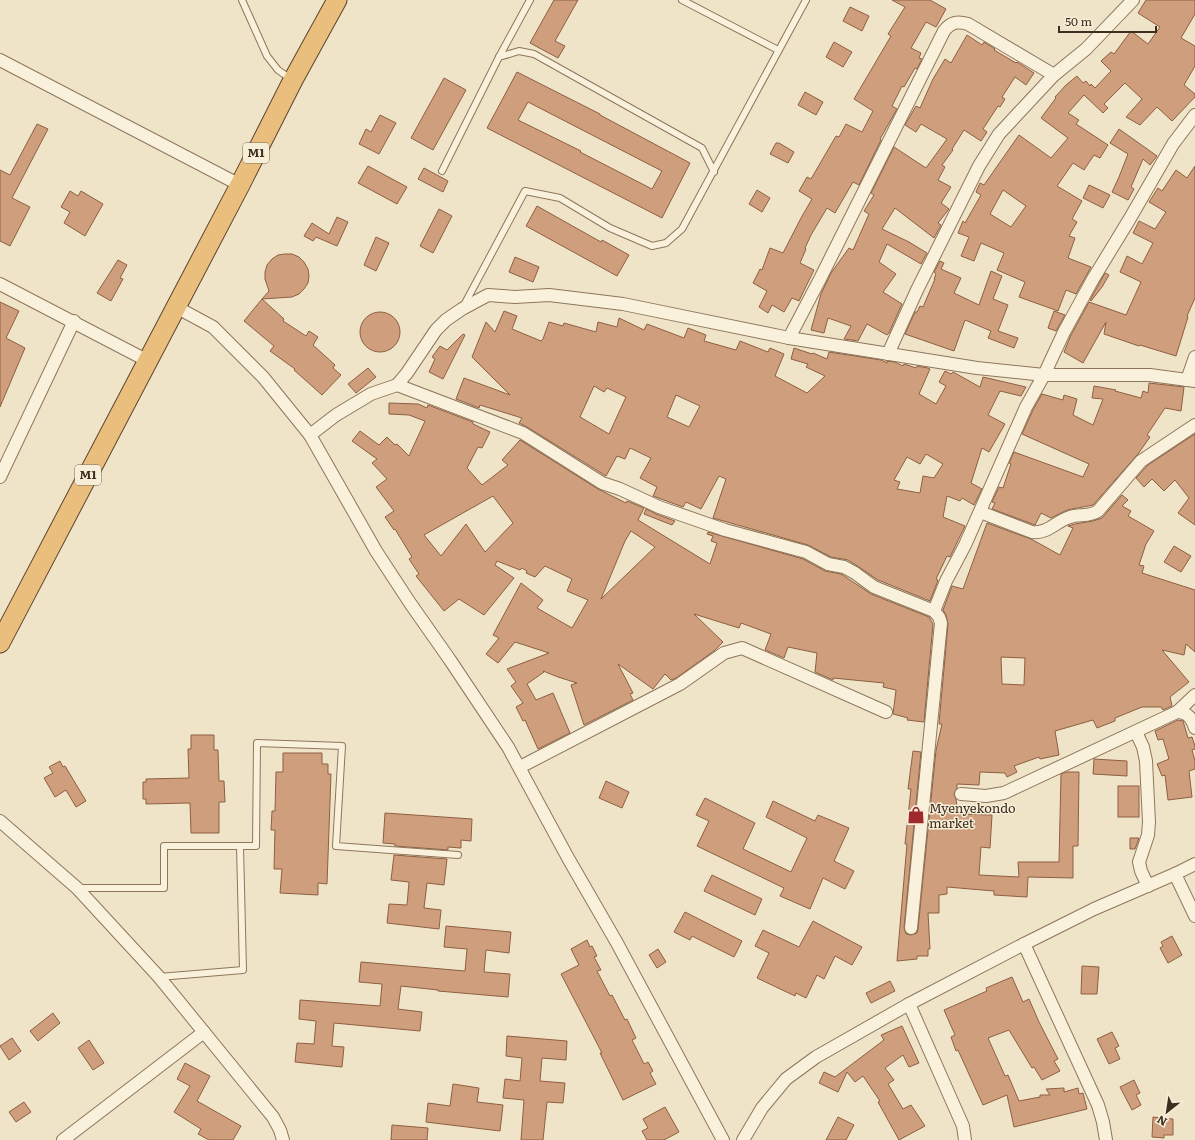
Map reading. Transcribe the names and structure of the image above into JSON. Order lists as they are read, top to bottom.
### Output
{
  "streets": {
    "highway": ["M1"]
  },
  "places": {
    "shop": ["Myenyekondo market"]
  },
  "scale_bar": "50 m",
  "north": "bottom left"
}
